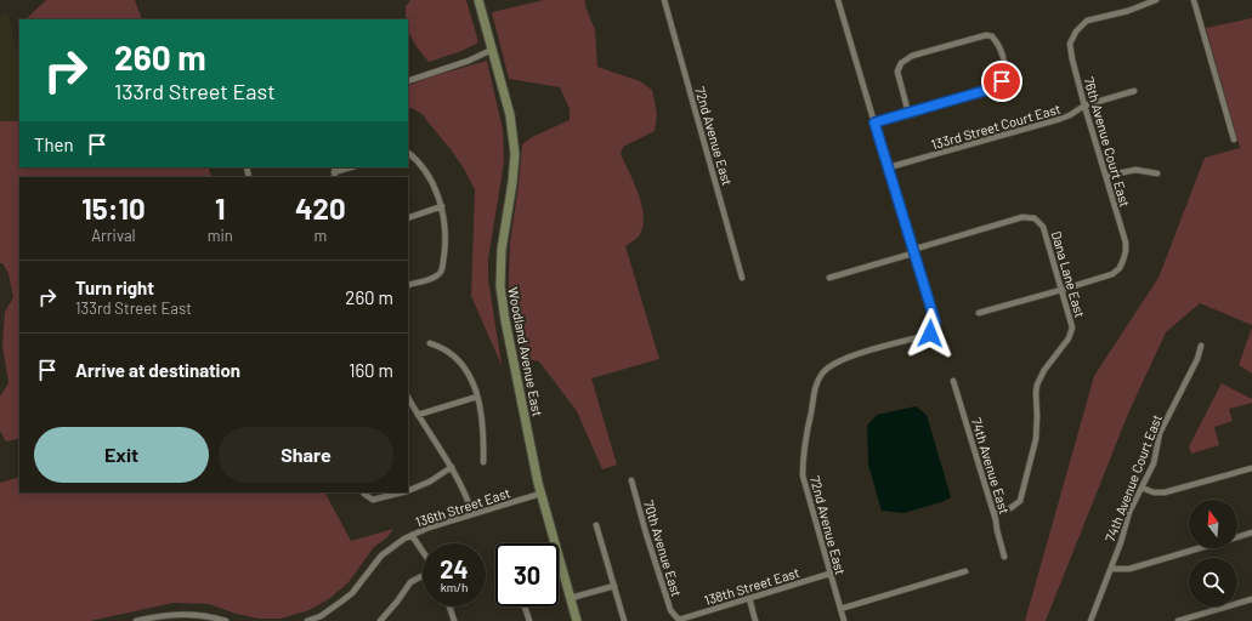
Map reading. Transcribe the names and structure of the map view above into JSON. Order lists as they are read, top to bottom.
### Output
{
  "streets": {
    "street": [
      "133rd Street Court East",
      "72nd Avenue East",
      "76th Avenue Court East",
      "Dana Lane East",
      "Woodland Avenue East",
      "74th Avenue East",
      "74th Avenue Court East",
      "136th Street East",
      "70th Avenue East",
      "138th Street East"
    ]
  },
  "crossings": [
    ["133rd Street Court East", "76th Avenue Court East"],
    ["72nd Avenue East", "Dana Lane East"],
    ["72nd Avenue East", "138th Street East"],
    ["76th Avenue Court East", "Dana Lane East"],
    ["Dana Lane East", "74th Avenue East"],
    ["Woodland Avenue East", "136th Street East"],
    ["70th Avenue East", "138th Street East"]
  ],
  "north": "top",
  "page": {
    "turn": ["260 m", "133rd Street East"],
    "then": "Then",
    "eta": [
      "15:10",
      "Arrival",
      "1",
      "min",
      "420",
      "m"
    ],
    "list": [
      {
        "name": "Turn right",
        "note": "133rd Street East",
        "value": "260 m"
      },
      {
        "name": "Arrive at destination",
        "value": "160 m"
      }
    ],
    "buttons": ["Exit", "Share"],
    "speed": "24 km/h",
    "limit": "30"
  }
}
